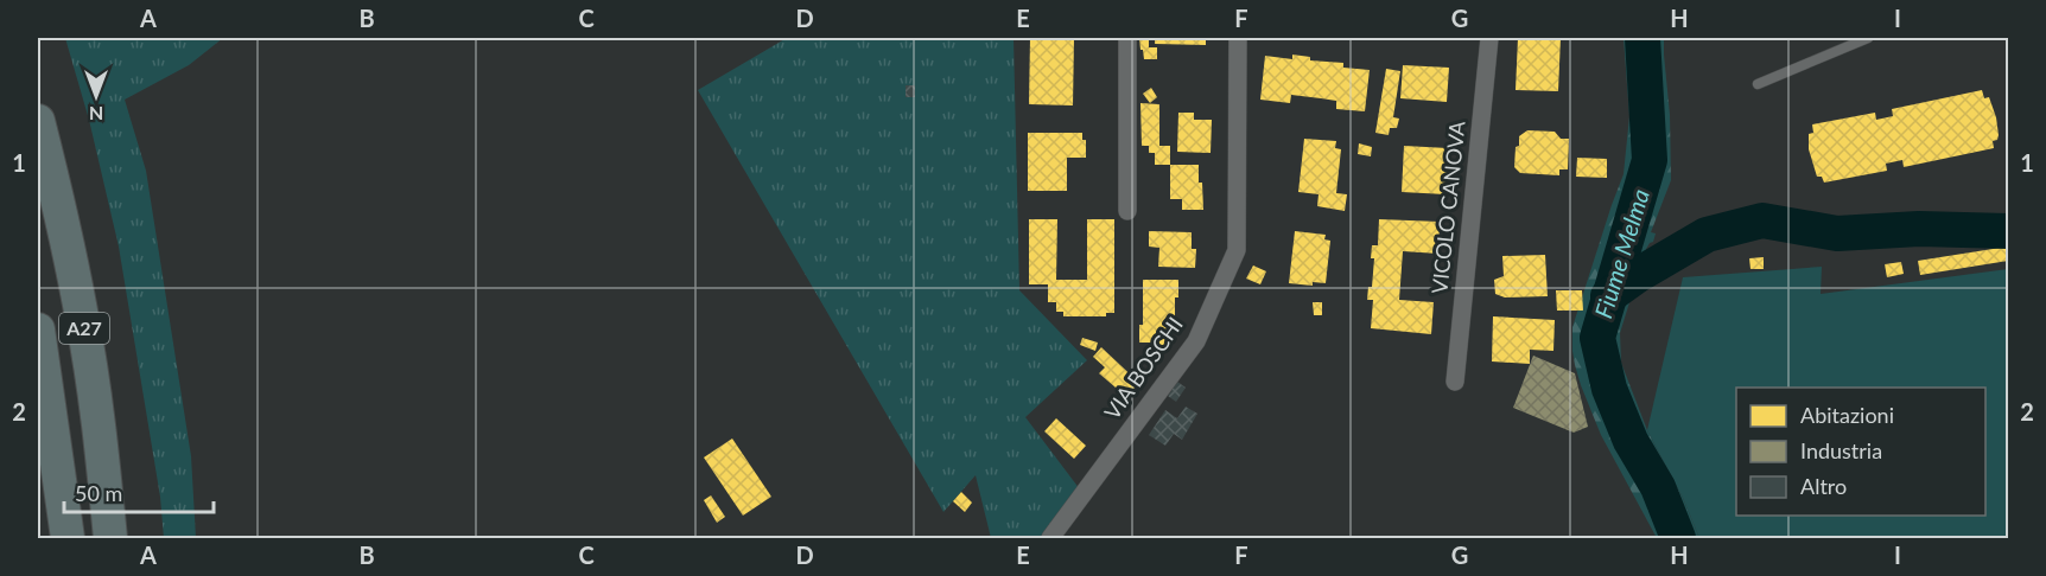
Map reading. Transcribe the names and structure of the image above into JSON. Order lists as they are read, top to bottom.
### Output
{
  "streets": {
    "highway": ["A27"],
    "street": ["VICOLO CANOVA", "VIA BOSCHI"]
  },
  "water": ["Fiume Melma"],
  "legend": ["Abitazioni", "Industria", "Altro"],
  "scale_bar": "50 m",
  "north": "bottom",
  "grid": {
    "columns": [
      "A",
      "B",
      "C",
      "D",
      "E",
      "F",
      "G",
      "H",
      "I"
    ],
    "rows": ["1", "2"]
  }
}
